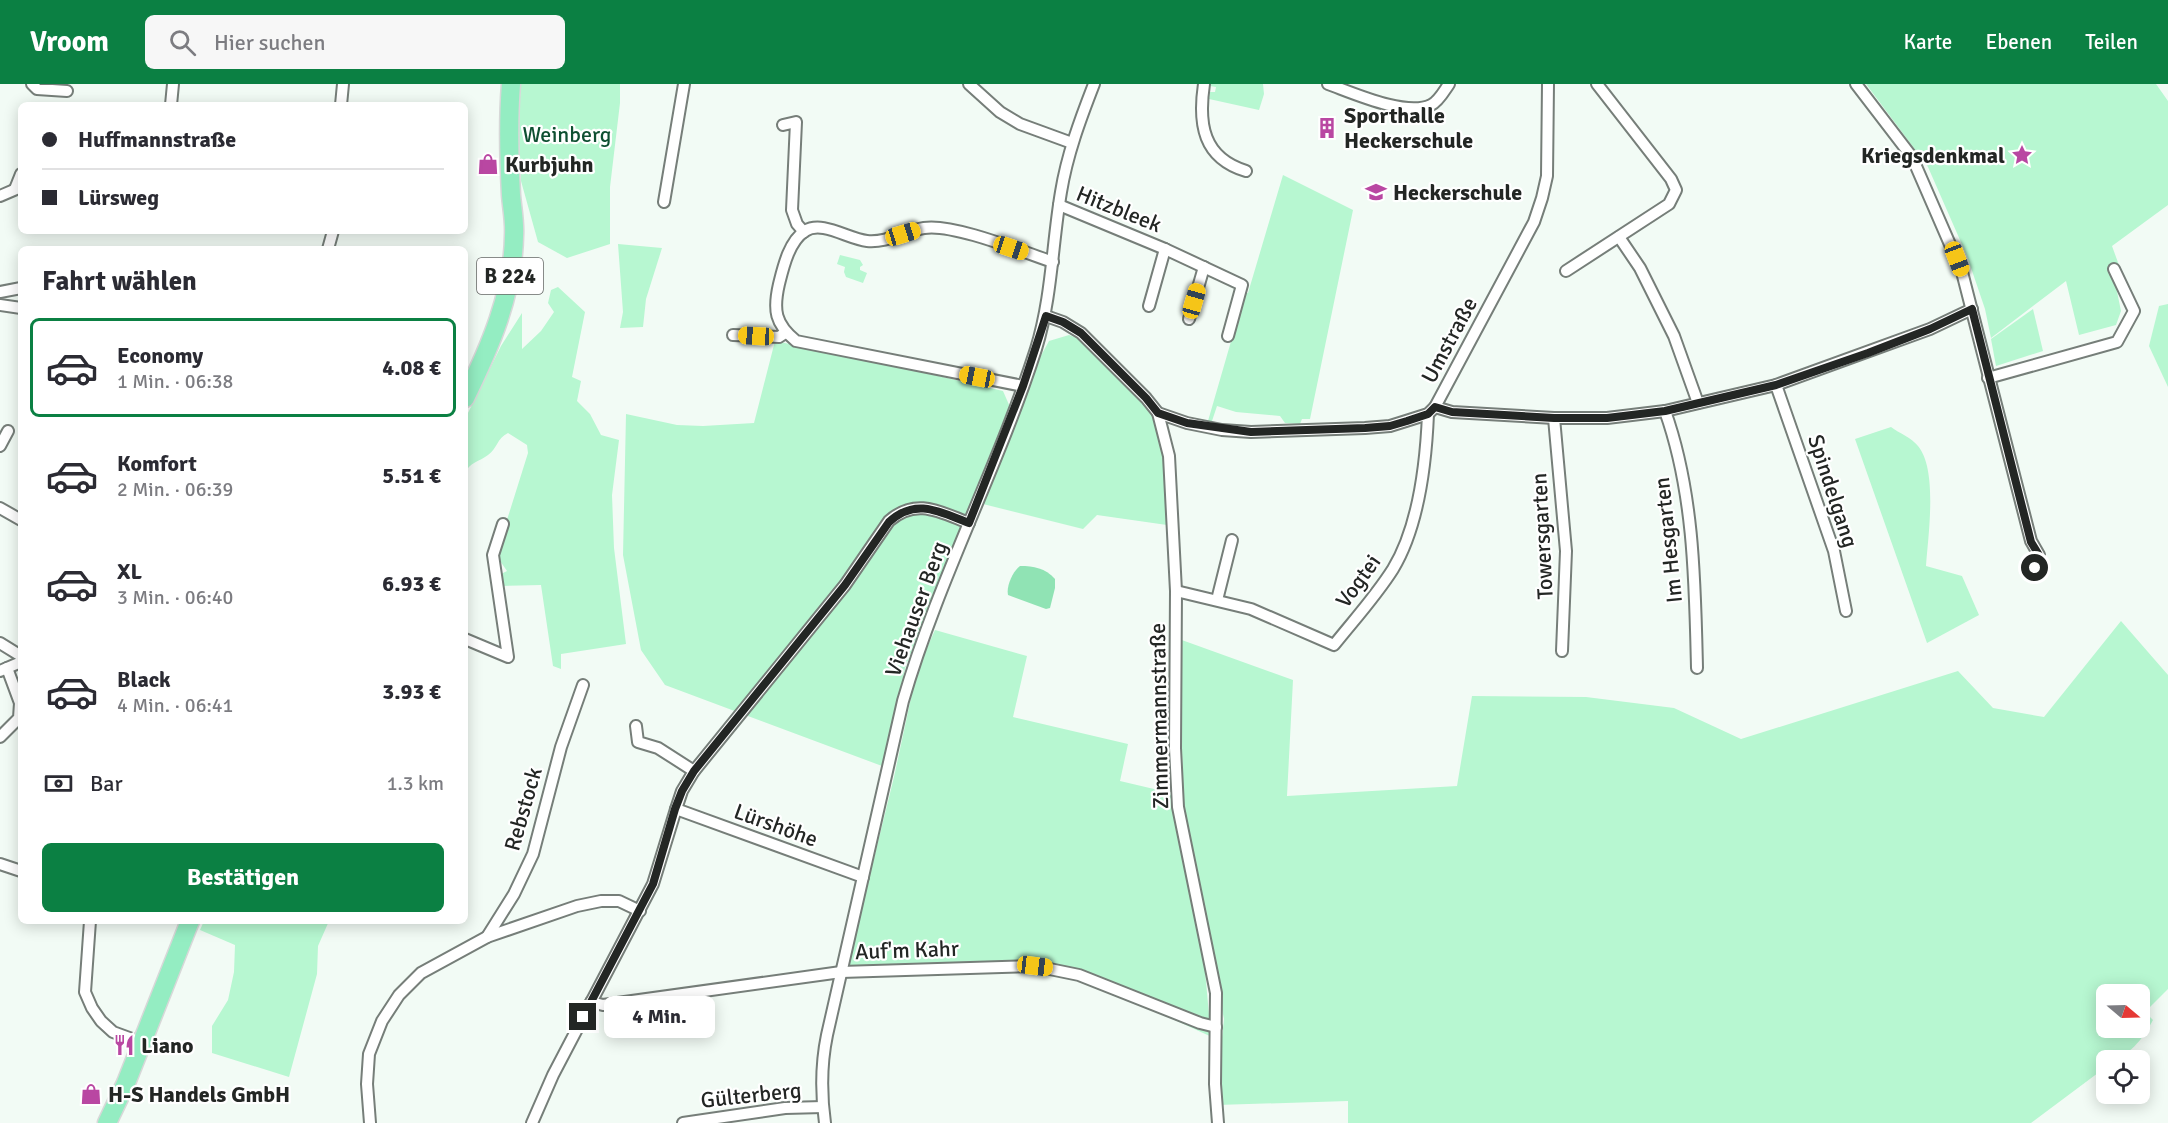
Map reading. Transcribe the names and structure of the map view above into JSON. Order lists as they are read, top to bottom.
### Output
{
  "streets": {
    "main road": ["B 224"],
    "street": [
      "Hitzbleek",
      "Umstraße",
      "Spindelgang",
      "Towersgarten",
      "Im Hesgarten",
      "Vogtei",
      "Viehauser Berg",
      "Zimmermannstraße",
      "Rebstock",
      "Lürshöhe",
      "Auf'm Kahr",
      "Gülterberg"
    ]
  },
  "crossings": [
    ["Hitzbleek", "Viehauser Berg"],
    ["Umstraße", "Vogtei"],
    ["Umstraße", "Zimmermannstraße"],
    ["Vogtei", "Zimmermannstraße"],
    ["Viehauser Berg", "Lürshöhe"],
    ["Viehauser Berg", "Auf'm Kahr"],
    ["Viehauser Berg", "Gülterberg"],
    ["Zimmermannstraße", "Auf'm Kahr"]
  ],
  "parks": ["Weinberg"],
  "places": {
    "building": ["Sporthalle Heckerschule"],
    "place": ["Kriegsdenkmal"],
    "shop": ["Kurbjuhn", "H-S Handels GmbH"],
    "school or university": ["Heckerschule"],
    "restaurant": ["Liano"]
  },
  "north": "right",
  "page": {
    "header": "Vroom",
    "search": "Hier suchen",
    "nav": ["Karte", "Ebenen", "Teilen"],
    "banner": ["Huffmannstraße", "Lürsweg"],
    "heading": "Fahrt wählen",
    "list": [
      {
        "name": "Economy",
        "note": "1 Min. · 06:38",
        "value": "4.08 €"
      },
      {
        "name": "Komfort",
        "note": "2 Min. · 06:39",
        "value": "5.51 €"
      },
      {
        "name": "XL",
        "note": "3 Min. · 06:40",
        "value": "6.93 €"
      },
      {
        "name": "Black",
        "note": "4 Min. · 06:41",
        "value": "3.93 €"
      }
    ],
    "pay": ["Bar", "1.3 km"],
    "buttons": "Bestätigen",
    "bubble": "4 Min."
  }
}
